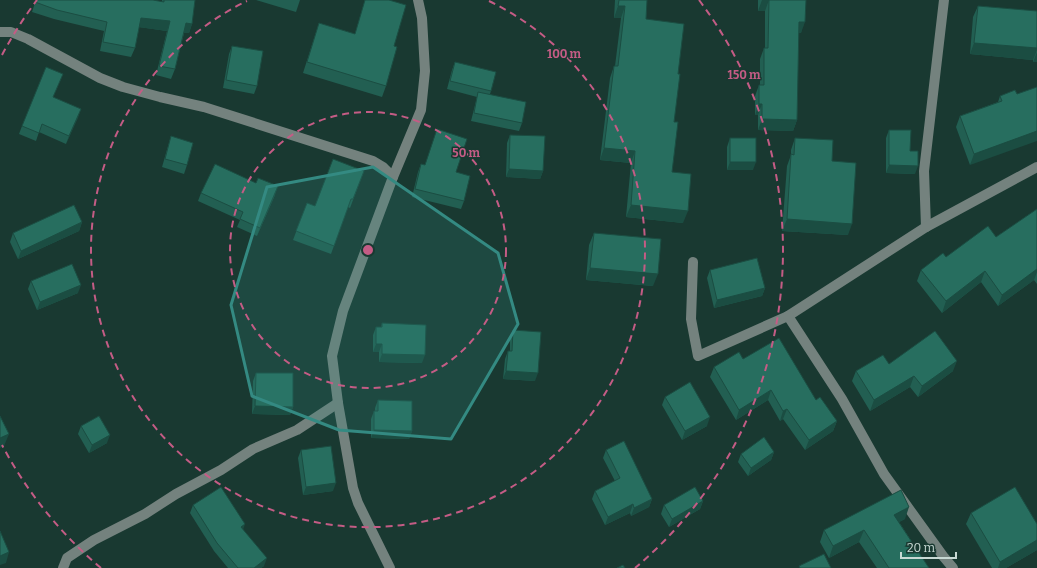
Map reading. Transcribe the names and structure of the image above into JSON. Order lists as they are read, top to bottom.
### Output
{
  "scale_bar": "20 m",
  "rings": ["100 m", "150 m", "50 m"]
}
